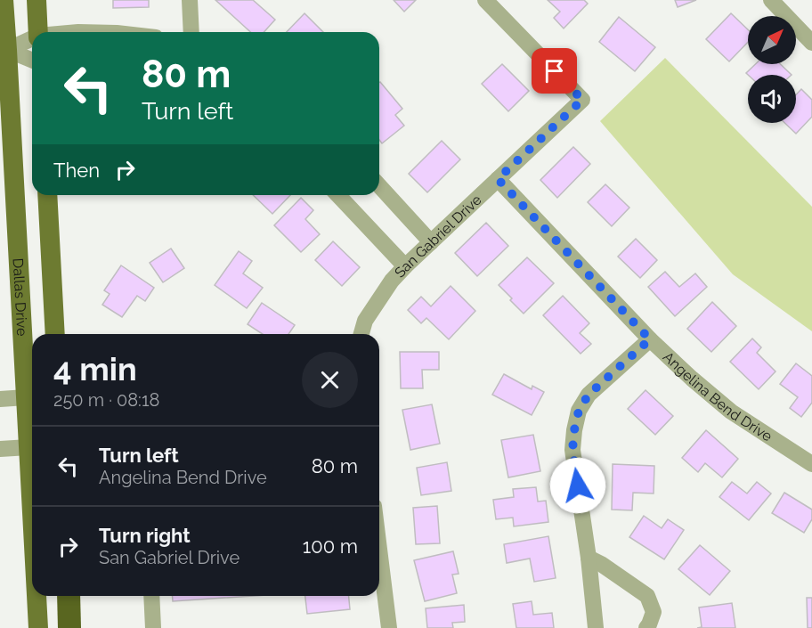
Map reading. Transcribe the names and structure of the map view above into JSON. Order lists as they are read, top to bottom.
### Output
{
  "streets": {
    "main road": ["Dallas Drive"],
    "street": ["San Gabriel Drive", "Angelina Bend Drive"]
  },
  "crossings": [
    ["San Gabriel Drive", "Angelina Bend Drive"]
  ],
  "north": "top right",
  "page": {
    "turn": ["80 m", "Turn left"],
    "then": "Then",
    "heading": ["4 min", "250 m · 08:18"],
    "list": [
      {
        "name": "Turn left",
        "note": "Angelina Bend Drive",
        "value": "80 m"
      },
      {
        "name": "Turn right",
        "note": "San Gabriel Drive",
        "value": "100 m"
      }
    ]
  }
}
